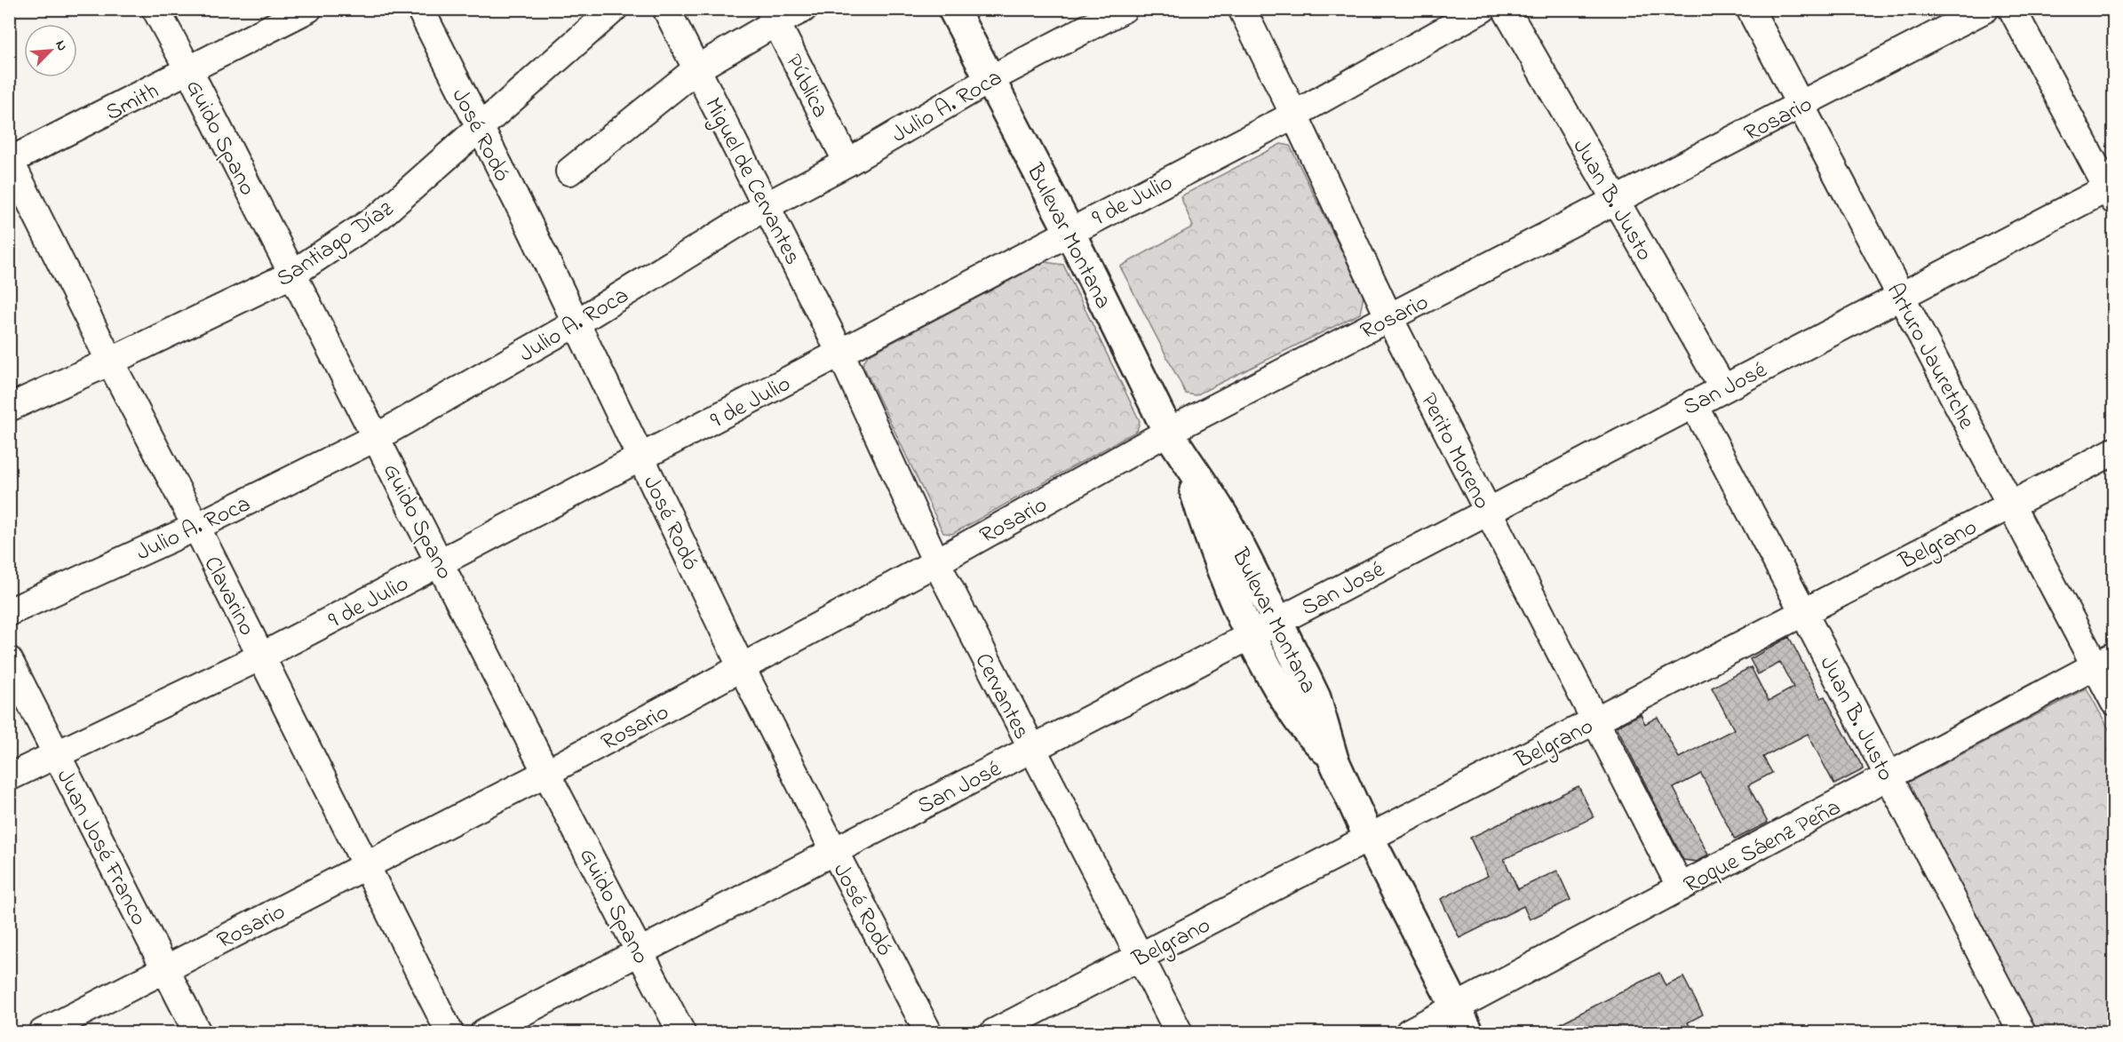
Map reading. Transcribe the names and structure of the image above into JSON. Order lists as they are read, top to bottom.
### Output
{
  "streets": {
    "main road": ["Bulevar Montana"],
    "street": [
      "Pública",
      "Smith",
      "Julio A. Roca",
      "Rosario",
      "José Rodó",
      "Guido Spano",
      "Miguel de Cervantes",
      "9 de Julio",
      "Juan B. Justo",
      "Santiago Díaz",
      "Arturo Jauretche",
      "San José",
      "Perito Moreno",
      "Belgrano",
      "Clavarino",
      "Cervantes",
      "Roque Sáenz Peña",
      "Juan José Franco"
    ]
  },
  "crossings": [
    ["Pública", "Julio A. Roca"],
    ["Smith", "Guido Spano"],
    ["Smith", "Clavarino"],
    ["Julio A. Roca", "José Rodó"],
    ["Julio A. Roca", "Guido Spano"],
    ["Julio A. Roca", "Miguel de Cervantes"],
    ["Julio A. Roca", "Bulevar Montana"],
    ["Julio A. Roca", "Clavarino"],
    ["Rosario", "José Rodó"],
    ["Rosario", "Guido Spano"],
    ["Rosario", "Juan B. Justo"],
    ["Rosario", "Bulevar Montana"],
    ["Rosario", "Arturo Jauretche"],
    ["Rosario", "Perito Moreno"],
    ["Rosario", "Clavarino"],
    ["Rosario", "Cervantes"],
    ["Rosario", "Juan José Franco"],
    ["José Rodó", "9 de Julio"],
    ["José Rodó", "Santiago Díaz"],
    ["José Rodó", "San José"],
    ["Guido Spano", "9 de Julio"],
    ["Guido Spano", "Santiago Díaz"],
    ["Guido Spano", "San José"],
    ["Miguel de Cervantes", "9 de Julio"],
    ["Miguel de Cervantes", "Cervantes"],
    ["9 de Julio", "Bulevar Montana"],
    ["9 de Julio", "Perito Moreno"],
    ["9 de Julio", "Clavarino"],
    ["9 de Julio", "Cervantes"],
    ["9 de Julio", "Juan José Franco"],
    ["Juan B. Justo", "San José"],
    ["Juan B. Justo", "Belgrano"],
    ["Juan B. Justo", "Roque Sáenz Peña"],
    ["Bulevar Montana", "San José"],
    ["Bulevar Montana", "Belgrano"],
    ["Bulevar Montana", "Roque Sáenz Peña"],
    ["Santiago Díaz", "Clavarino"],
    ["Arturo Jauretche", "San José"],
    ["Arturo Jauretche", "Belgrano"],
    ["Arturo Jauretche", "Roque Sáenz Peña"],
    ["San José", "Perito Moreno"],
    ["San José", "Cervantes"],
    ["Perito Moreno", "Belgrano"],
    ["Perito Moreno", "Roque Sáenz Peña"],
    ["Belgrano", "Cervantes"]
  ],
  "north": "top right"
}
